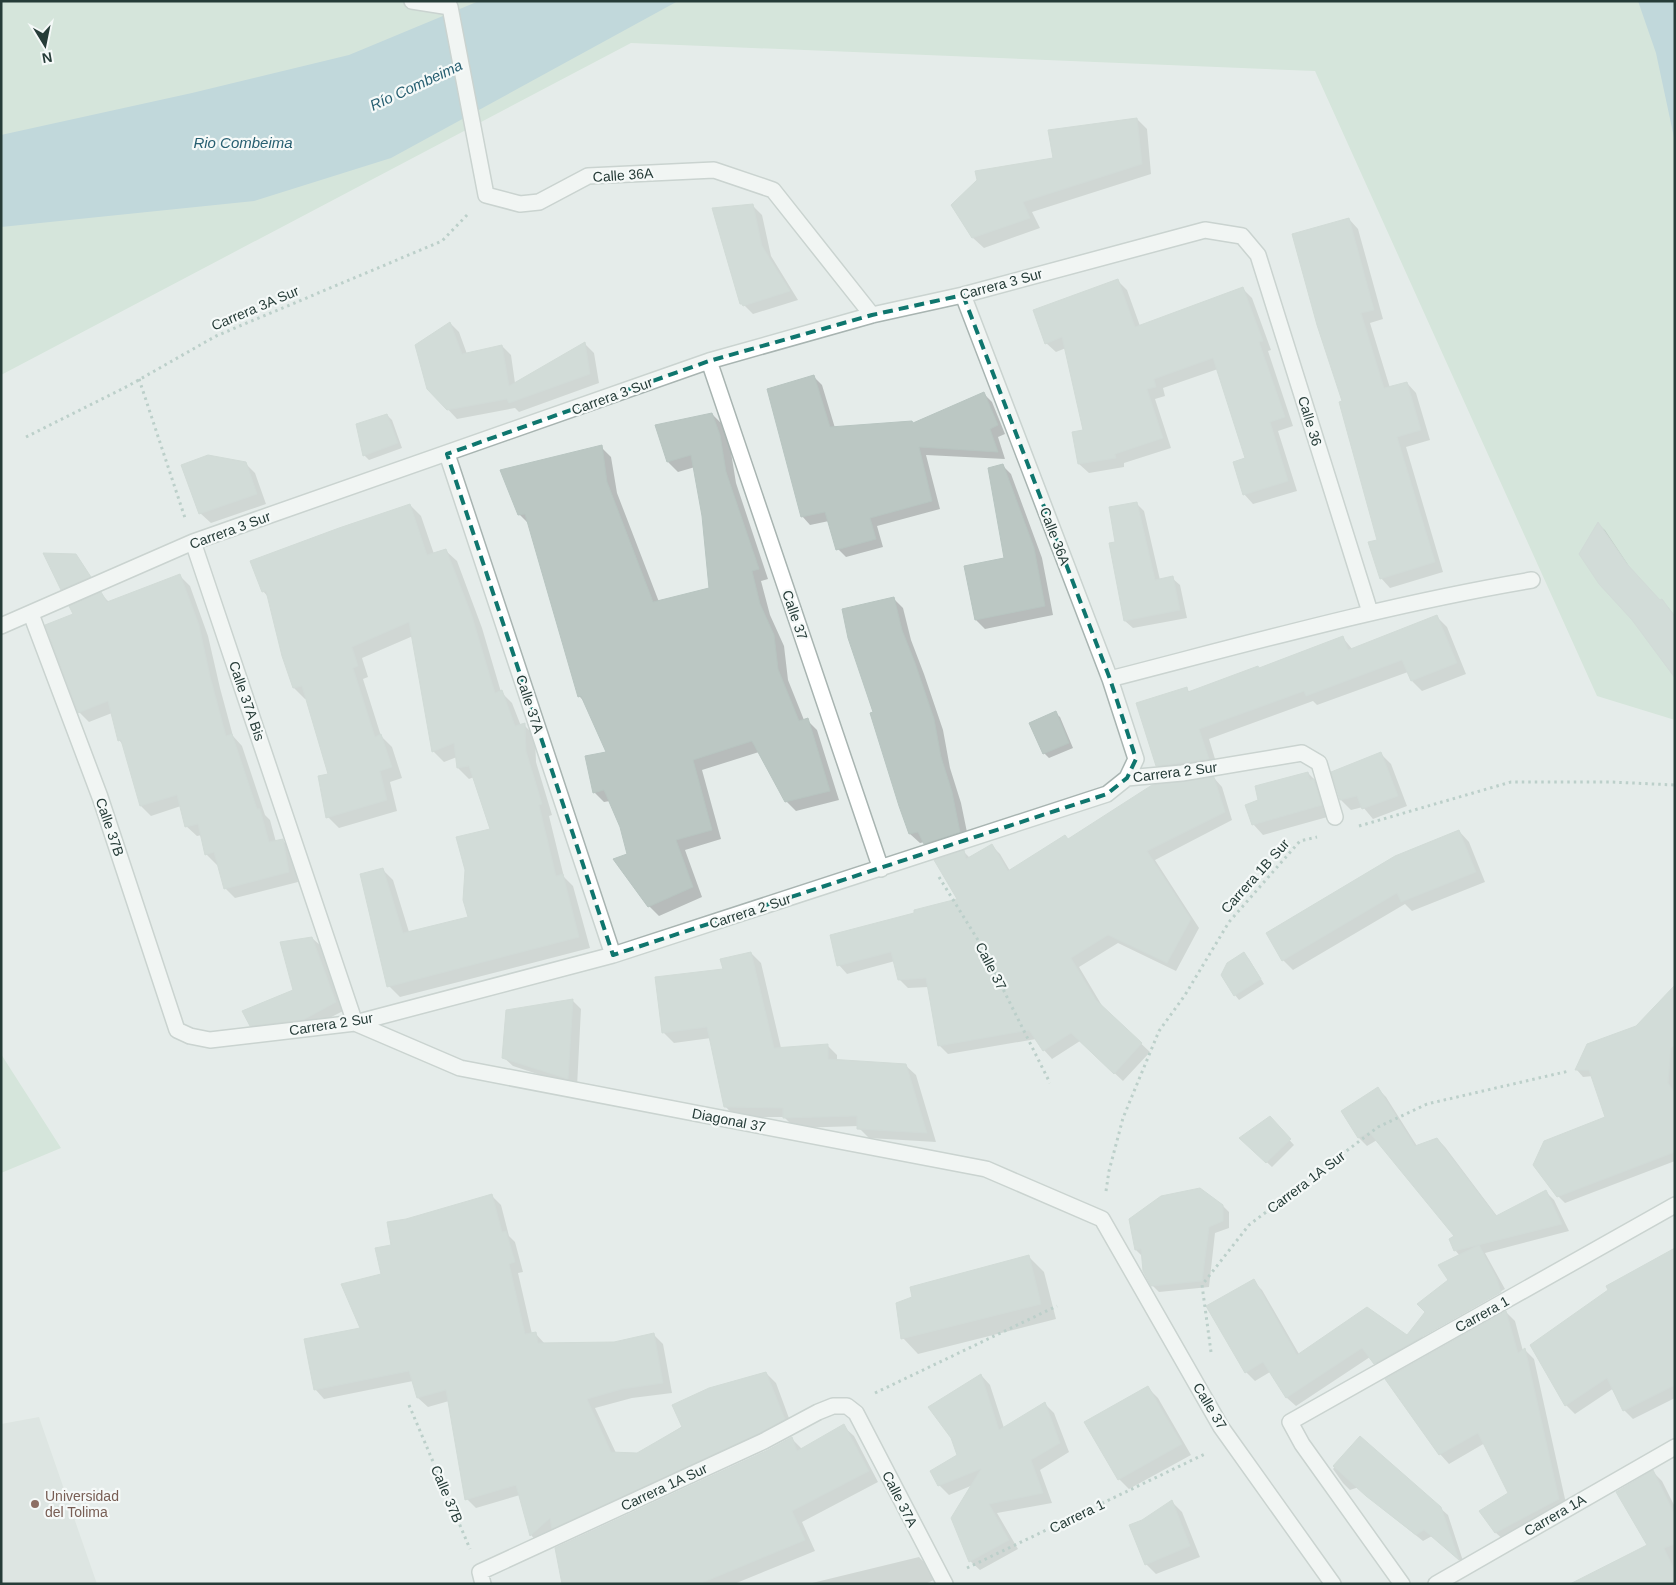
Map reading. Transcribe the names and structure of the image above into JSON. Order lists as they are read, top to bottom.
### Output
{
  "streets": {
    "street": [
      "Calle 36A",
      "Carrera 3 Sur",
      "Calle 36",
      "Calle 37",
      "Calle 37A Bis",
      "Calle 37A",
      "Carrera 2 Sur",
      "Calle 37B",
      "Diagonal 37",
      "Carrera 1A Sur",
      "Carrera 1",
      "Carrera 1A"
    ],
    "path": ["Carrera 3A Sur", "Carrera 1B Sur"]
  },
  "crossings": [
    ["Calle 36A", "Carrera 3 Sur"],
    ["Calle 36A", "Carrera 3A Sur"],
    ["Calle 36A", "Carrera 2 Sur"],
    ["Carrera 3 Sur", "Calle 36"],
    ["Carrera 3 Sur", "Calle 37"],
    ["Carrera 3 Sur", "Calle 37A Bis"],
    ["Carrera 3 Sur", "Calle 37A"],
    ["Carrera 3 Sur", "Calle 37B"],
    ["Calle 37", "Carrera 2 Sur"],
    ["Calle 37", "Carrera 1B Sur"],
    ["Calle 37", "Diagonal 37"],
    ["Calle 37A Bis", "Carrera 2 Sur"],
    ["Calle 37A Bis", "Diagonal 37"],
    ["Calle 37A", "Carrera 2 Sur"],
    ["Calle 37A", "Carrera 1A Sur"],
    ["Calle 37A", "Carrera 1"],
    ["Carrera 2 Sur", "Calle 37B"],
    ["Carrera 2 Sur", "Diagonal 37"],
    ["Calle 37B", "Carrera 1A Sur"],
    ["Carrera 1B Sur", "Diagonal 37"]
  ],
  "water": ["Río Combeima", "Rio Combeima"],
  "places": ["Universidad del Tolima"],
  "north": "bottom"
}
